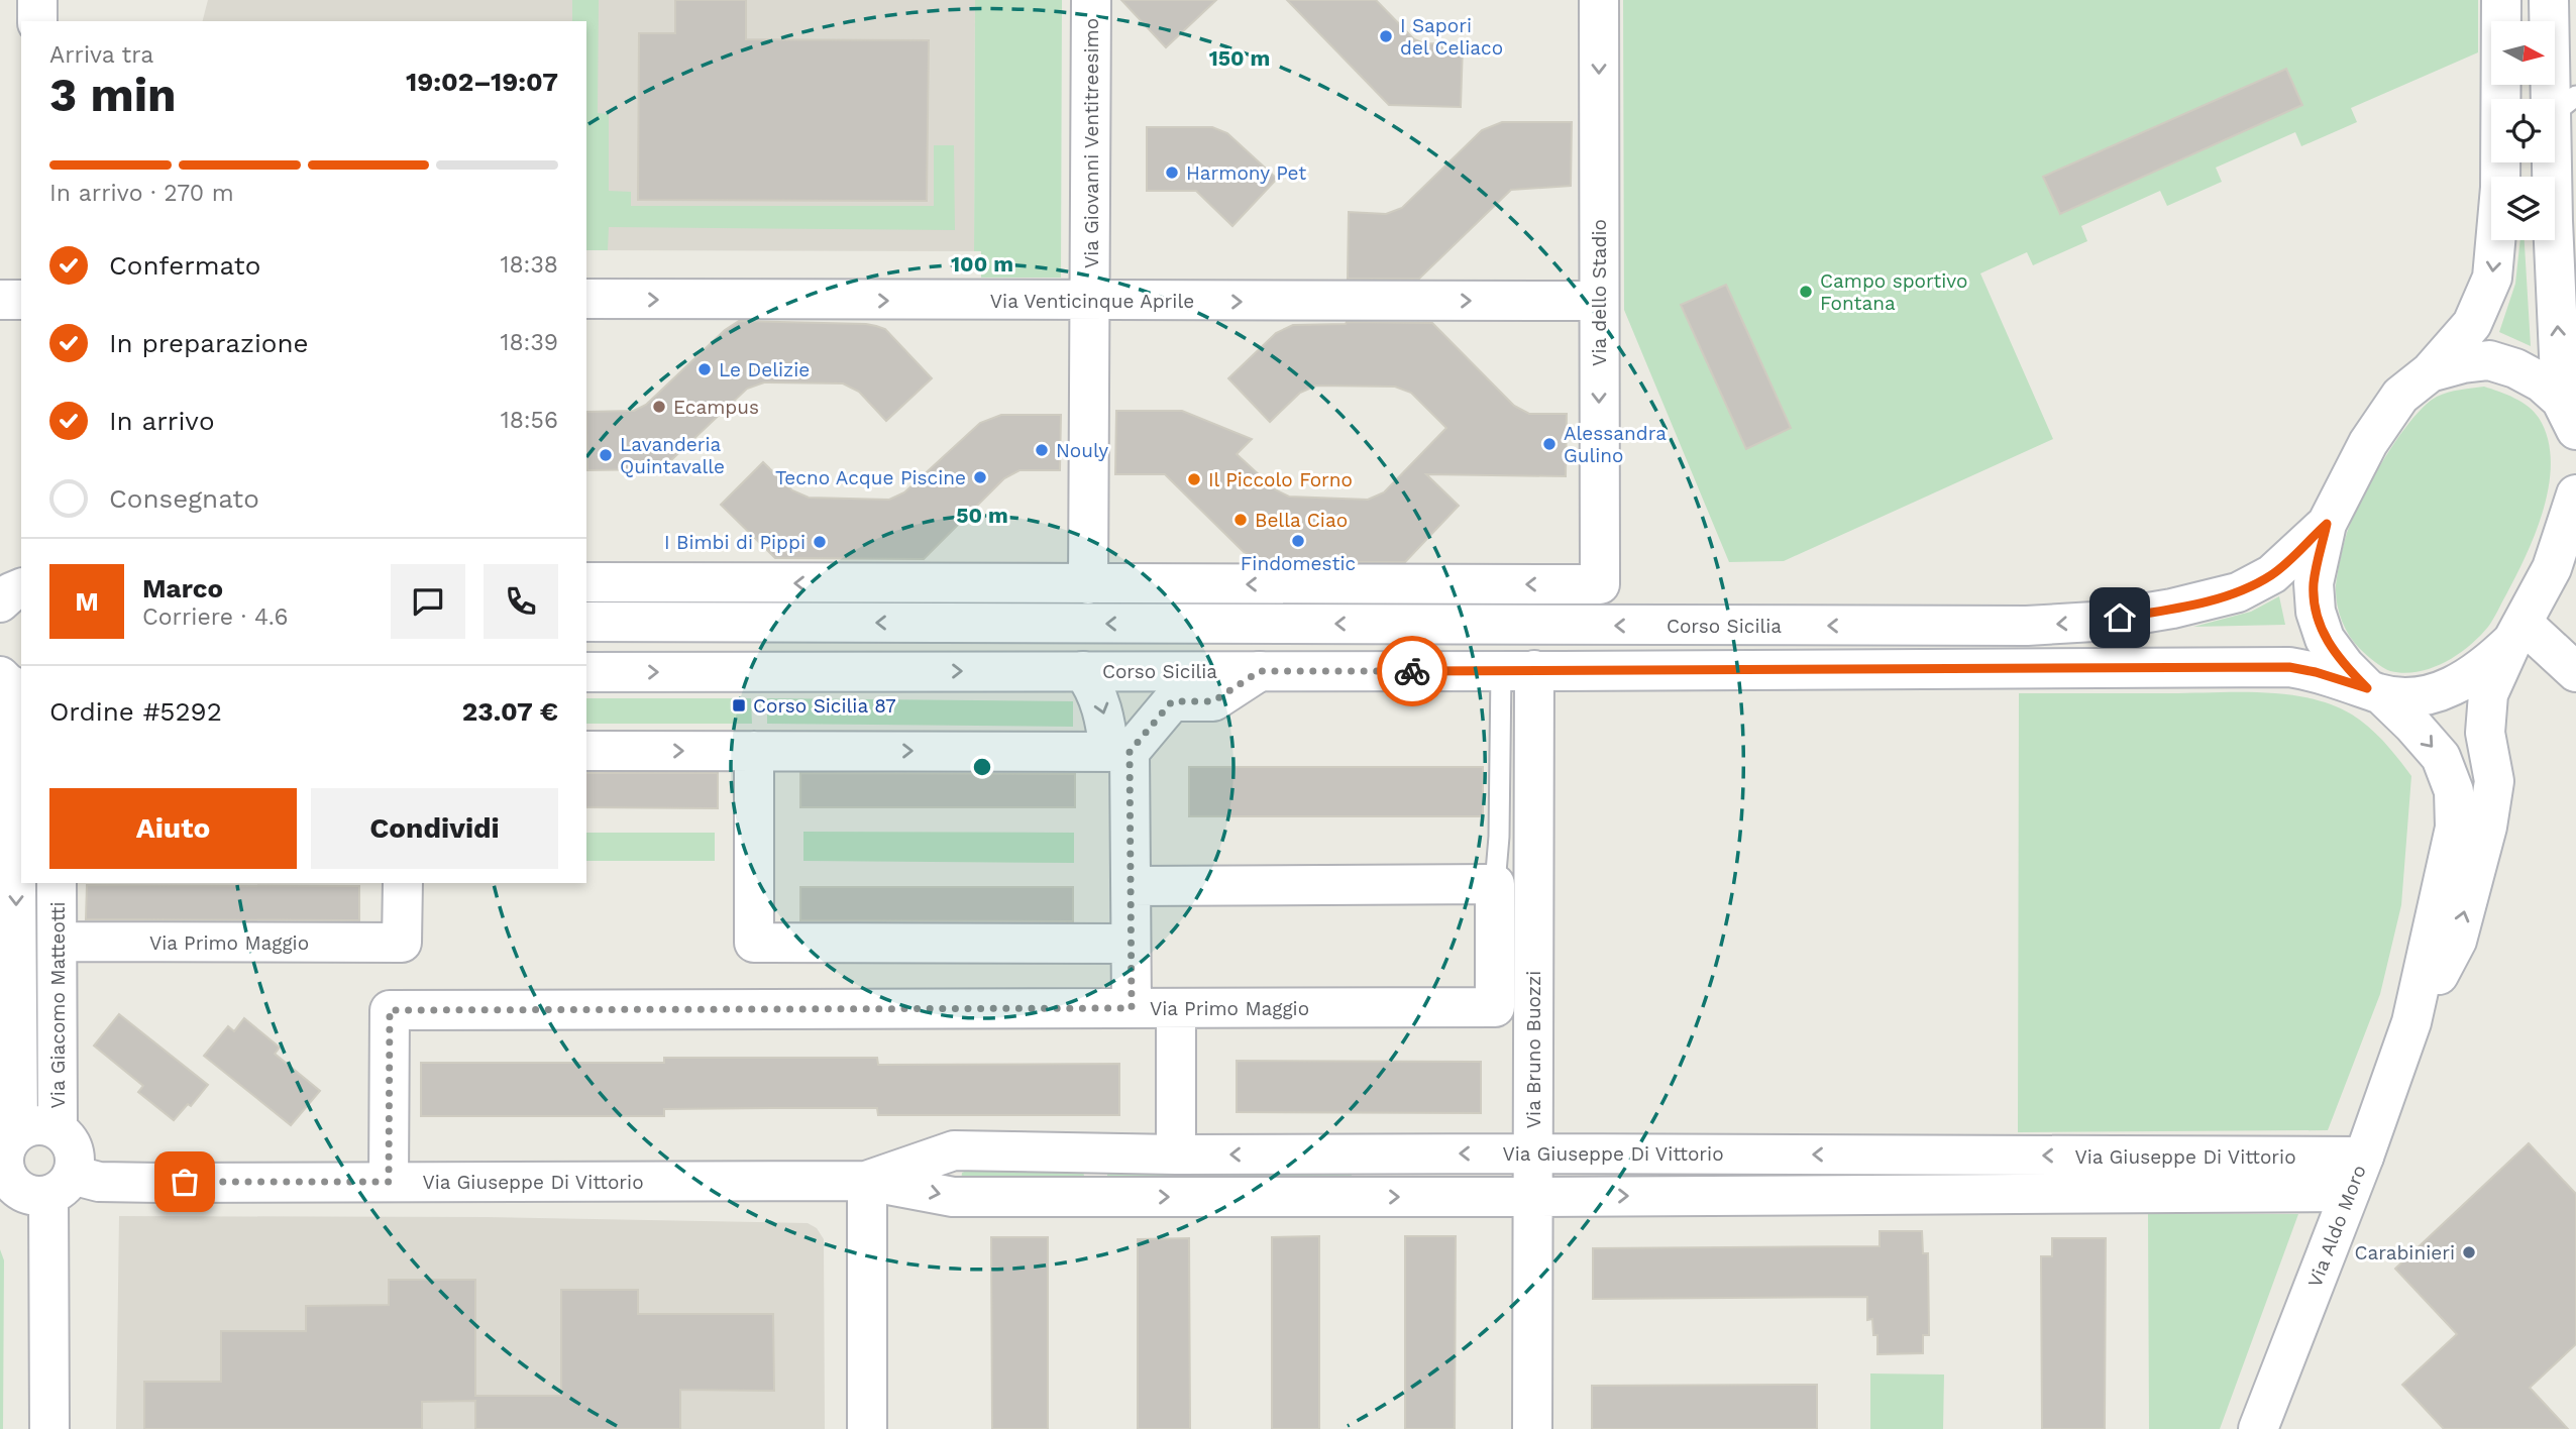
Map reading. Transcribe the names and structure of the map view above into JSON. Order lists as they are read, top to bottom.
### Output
{
  "streets": {
    "street": [
      "Via Giovanni Ventitreesimo",
      "Via dello Stadio",
      "Via Venticinque Aprile",
      "Corso Sicilia",
      "Via Primo Maggio",
      "Via Giacomo Matteotti",
      "Via Bruno Buozzi",
      "Via Giuseppe Di Vittorio",
      "Via Aldo Moro"
    ]
  },
  "crossings": [
    ["Via Giovanni Ventitreesimo", "Via Venticinque Aprile"],
    ["Via dello Stadio", "Via Venticinque Aprile"],
    ["Corso Sicilia", "Via Bruno Buozzi"],
    ["Via Primo Maggio", "Via Giacomo Matteotti"],
    ["Via Primo Maggio", "Via Giuseppe Di Vittorio"],
    ["Via Giacomo Matteotti", "Via Giuseppe Di Vittorio"],
    ["Via Bruno Buozzi", "Via Giuseppe Di Vittorio"],
    ["Via Giuseppe Di Vittorio", "Via Aldo Moro"]
  ],
  "one_way": ["Via dello Stadio"],
  "places": {
    "other": [
      "I Sapori del Celiaco",
      "Harmony Pet",
      "Campo sportivo Fontana",
      "Le Delizie",
      "Ecampus",
      "Alessandra Gulino",
      "Nouly",
      "Lavanderia Quintavalle",
      "Tecno Acque Piscine",
      "Il Piccolo Forno",
      "Bella Ciao",
      "Findomestic",
      "I Bimbi di Pippi",
      "Carabinieri"
    ],
    "transit": ["Corso Sicilia 87"]
  },
  "north": "right",
  "page": {
    "heading": ["3 min", "Arriva tra", "19:02–19:07"],
    "panel": [
      "Marco",
      "Corriere · 4.6",
      "Ordine #5292",
      "23.07 €"
    ],
    "bar": "In arrivo · 270 m",
    "list": [
      ["Confermato", "18:38"],
      ["In preparazione", "18:39"],
      ["In arrivo", "18:56"],
      "Consegnato"
    ],
    "round": "M",
    "buttons": ["Aiuto", "Condividi"]
  },
  "rings": ["150 m", "100 m", "50 m"]
}
